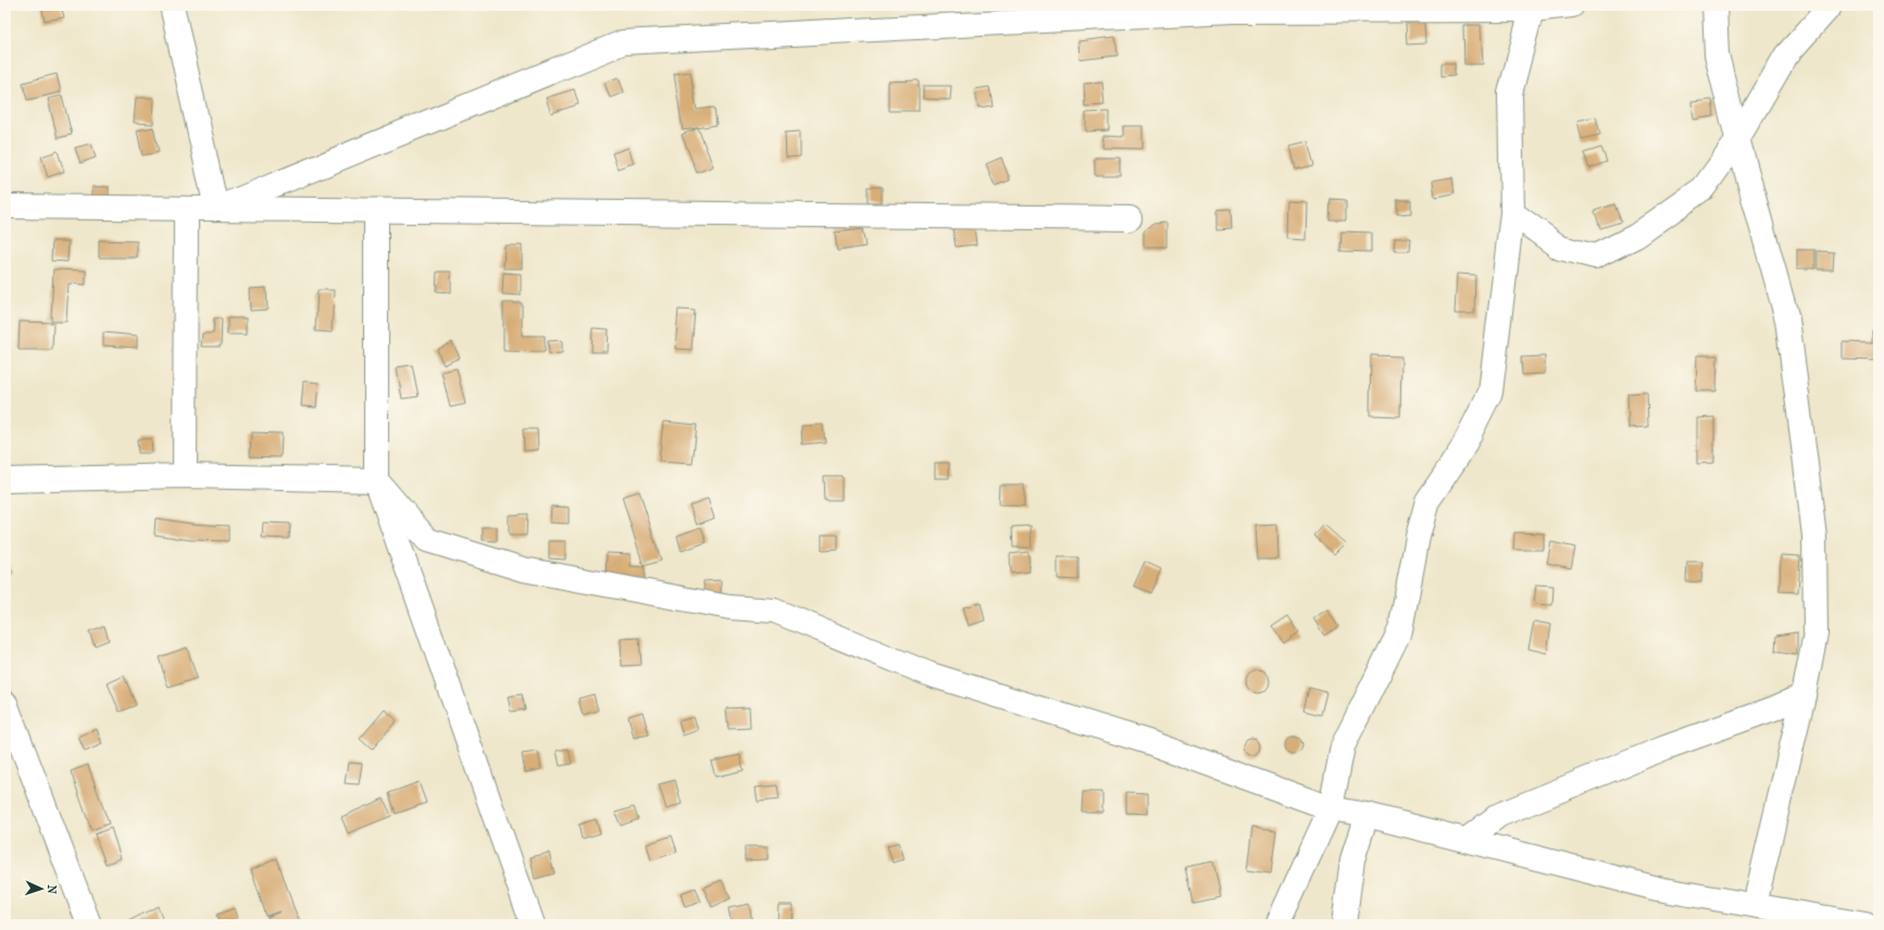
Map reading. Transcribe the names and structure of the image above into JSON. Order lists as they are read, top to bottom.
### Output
{
  "north": "right"
}
